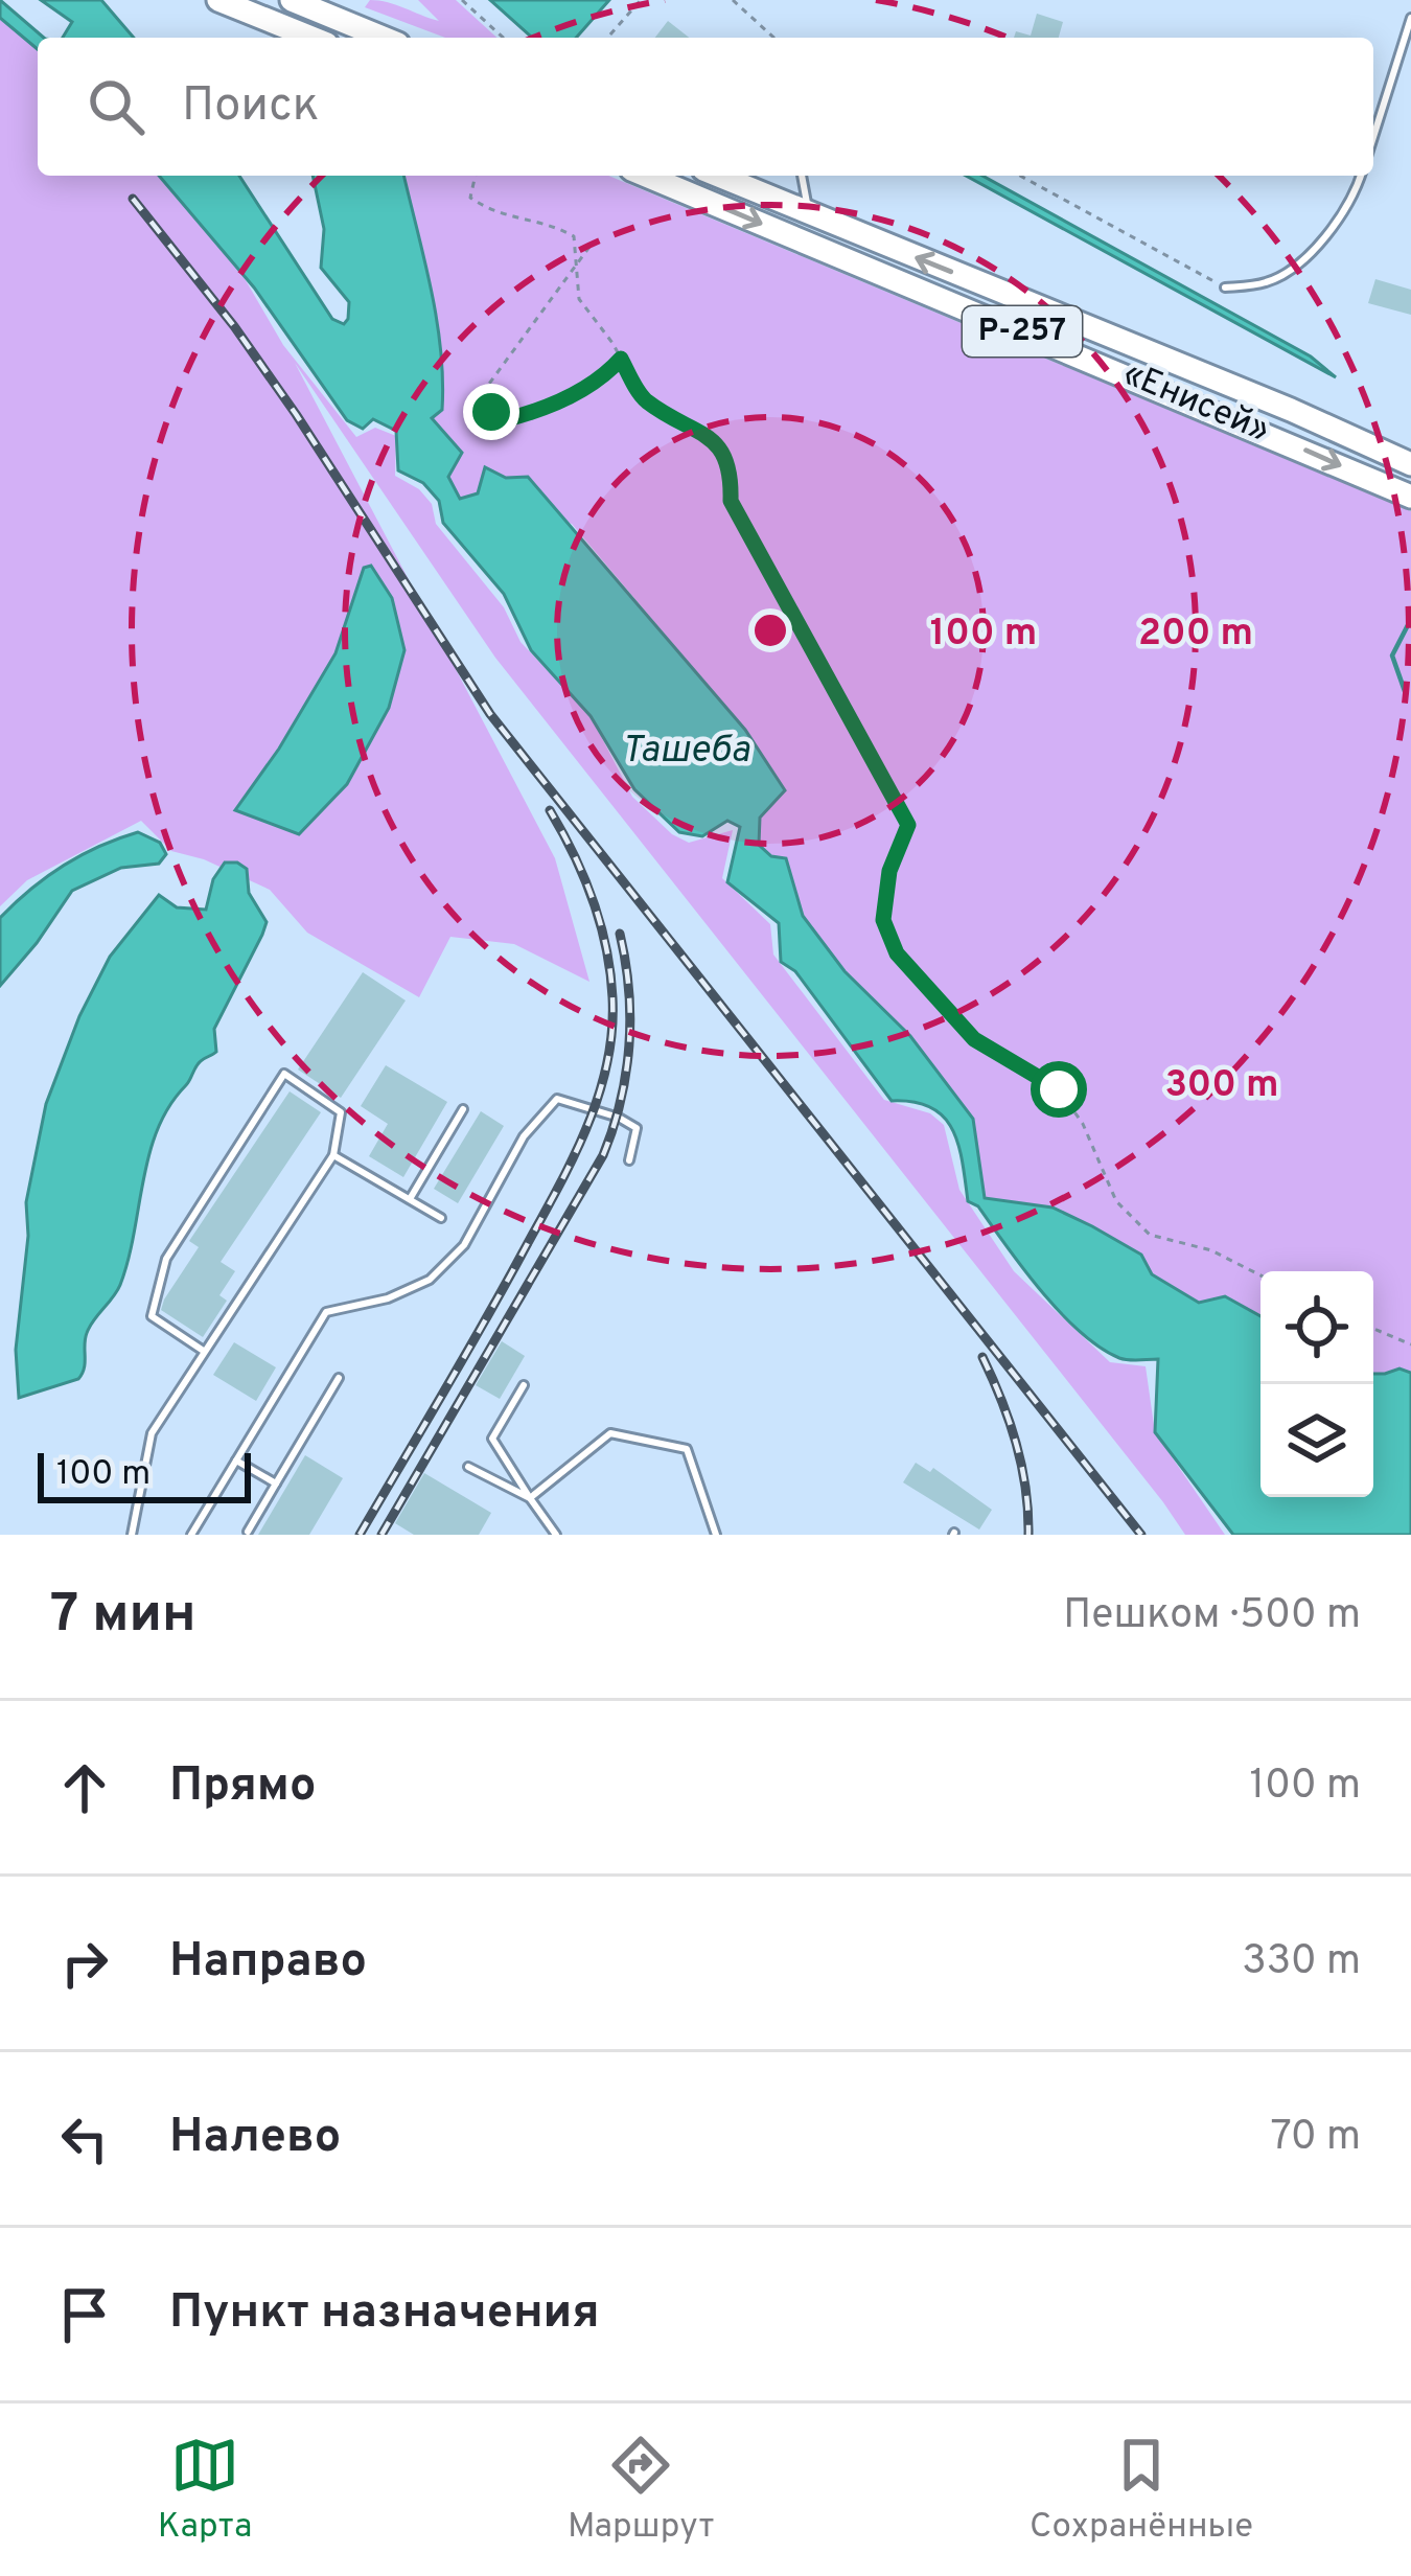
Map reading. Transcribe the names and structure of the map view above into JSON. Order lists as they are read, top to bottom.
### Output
{
  "streets": {
    "highway": ["Р-257", "«Енисей»"]
  },
  "water": ["Ташеба"],
  "scale_bar": "100 m",
  "page": {
    "search": "Поиск",
    "scale": "100 m",
    "heading": ["7 мин", "Пешком · 500 m"],
    "list": [
      ["Прямо", "100 m"],
      ["Направо", "330 m"],
      ["Налево", "70 m"],
      "Пункт назначения"
    ],
    "nav": ["Карта", "Маршрут", "Сохранённые"]
  },
  "rings": ["100 m", "200 m", "300 m"]
}
